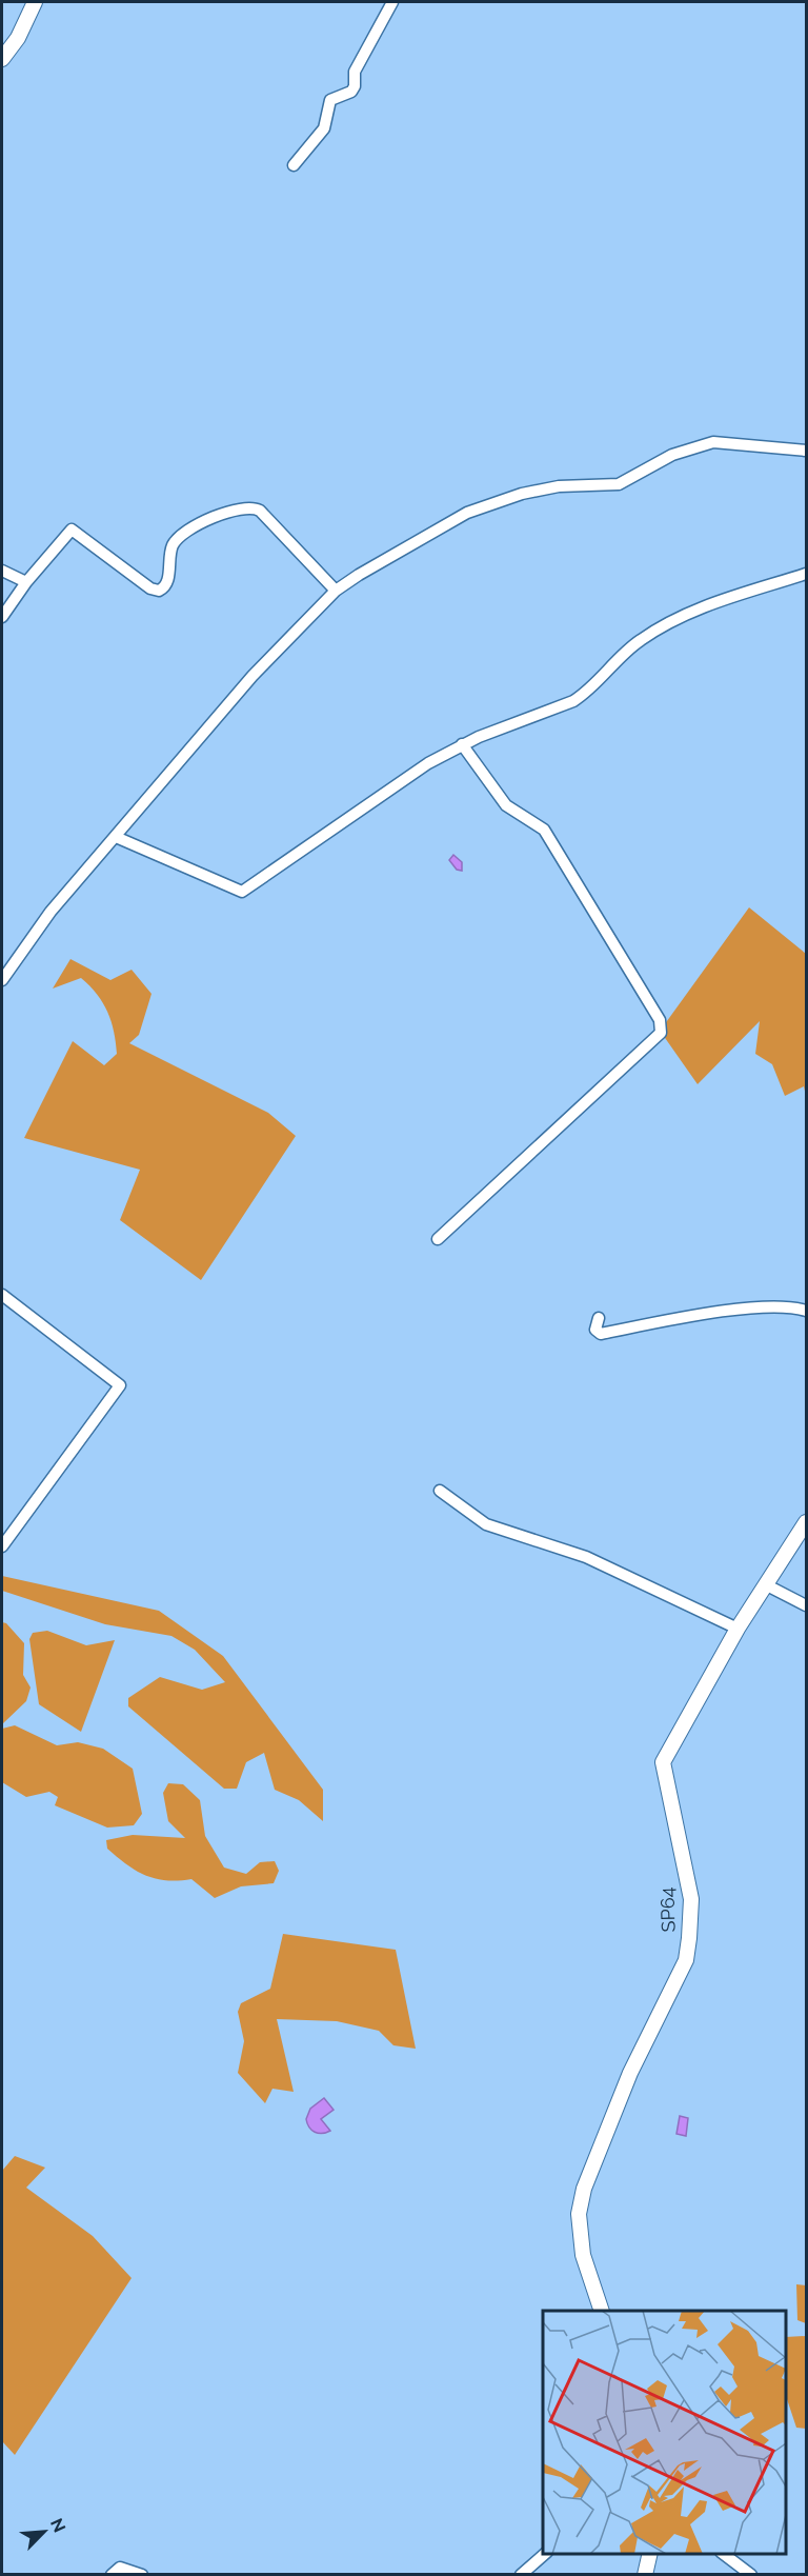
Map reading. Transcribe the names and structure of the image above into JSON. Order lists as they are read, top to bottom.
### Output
{
  "streets": {
    "street": ["SP64"]
  },
  "north": "top right"
}
